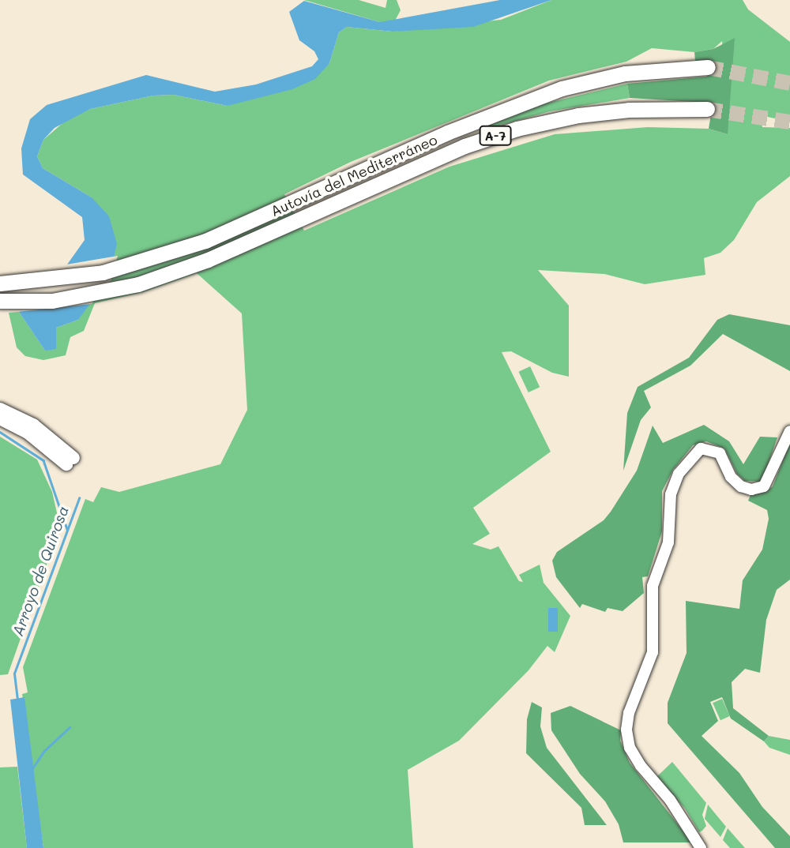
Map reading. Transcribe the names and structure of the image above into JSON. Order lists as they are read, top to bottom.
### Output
{
  "streets": {
    "highway": ["A-7", "Autovía del Mediterráneo"]
  },
  "water": ["Arroyo de Quirosa"]
}
